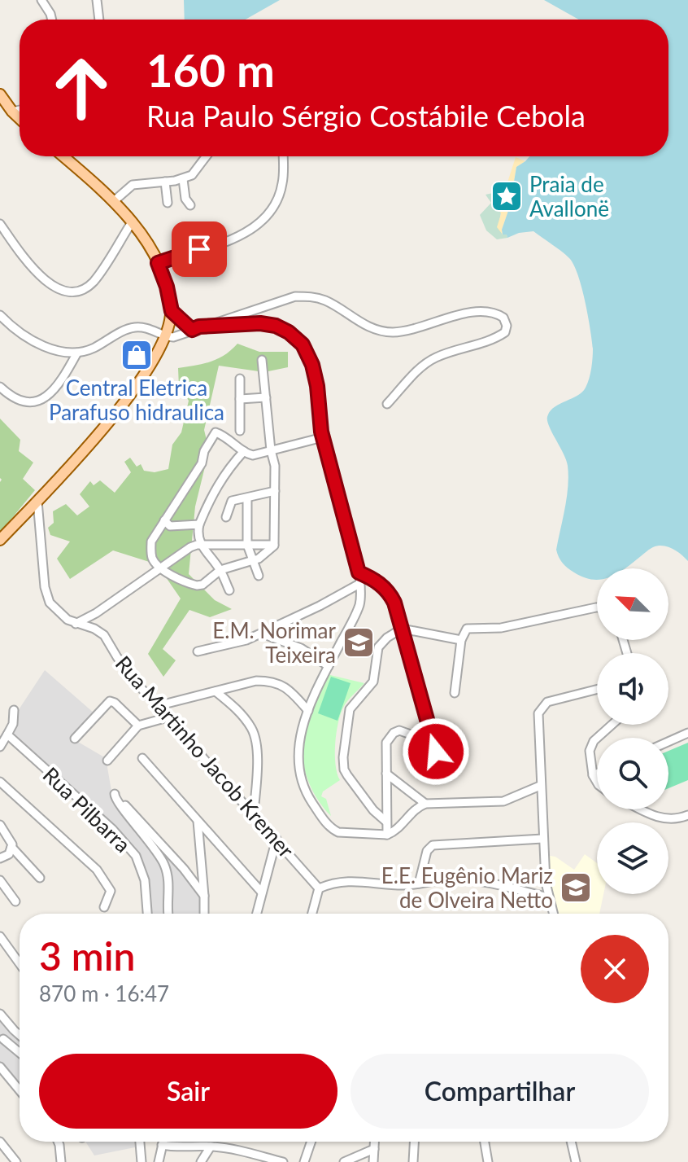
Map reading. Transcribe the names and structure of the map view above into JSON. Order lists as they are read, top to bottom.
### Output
{
  "streets": {
    "street": ["Rua Martinho Jacob Kremer", "Rua Pilbarra"]
  },
  "places": {
    "place": ["Praia de Avallonë"],
    "shop": ["Central Eletrica Parafuso hidraulica"],
    "school or university": ["E.M. Norimar Teixeira", "E.E. Eugênio Mariz de Olveira Netto"]
  },
  "north": "top left",
  "page": {
    "turn": ["160 m", "Rua Paulo Sérgio Costábile Cebola"],
    "heading": ["3 min", "870 m · 16:47"],
    "buttons": ["Sair", "Compartilhar"]
  }
}
